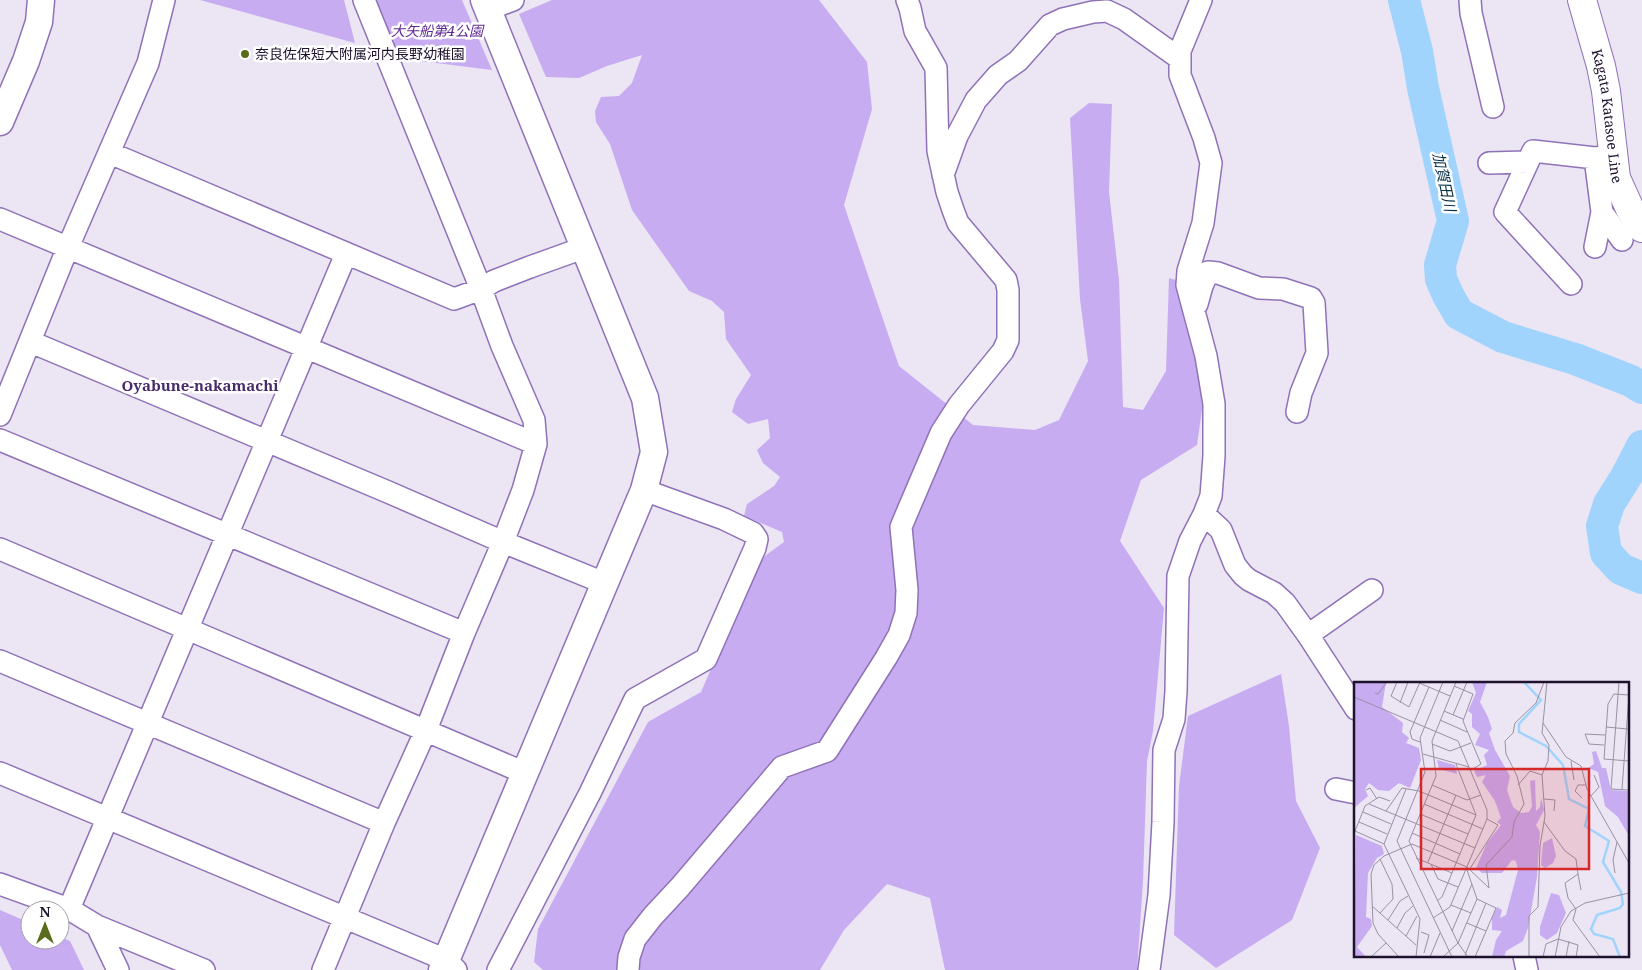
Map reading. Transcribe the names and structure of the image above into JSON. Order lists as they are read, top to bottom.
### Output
{
  "streets": {
    "main road": ["Kagata Katasoe Line"]
  },
  "districts": ["Oyabune-nakamachi"],
  "water": ["加賀田川"],
  "parks": ["大矢船第4公園"],
  "places": ["奈良佐保短大附属河内長野幼稚園"],
  "north": "top"
}
